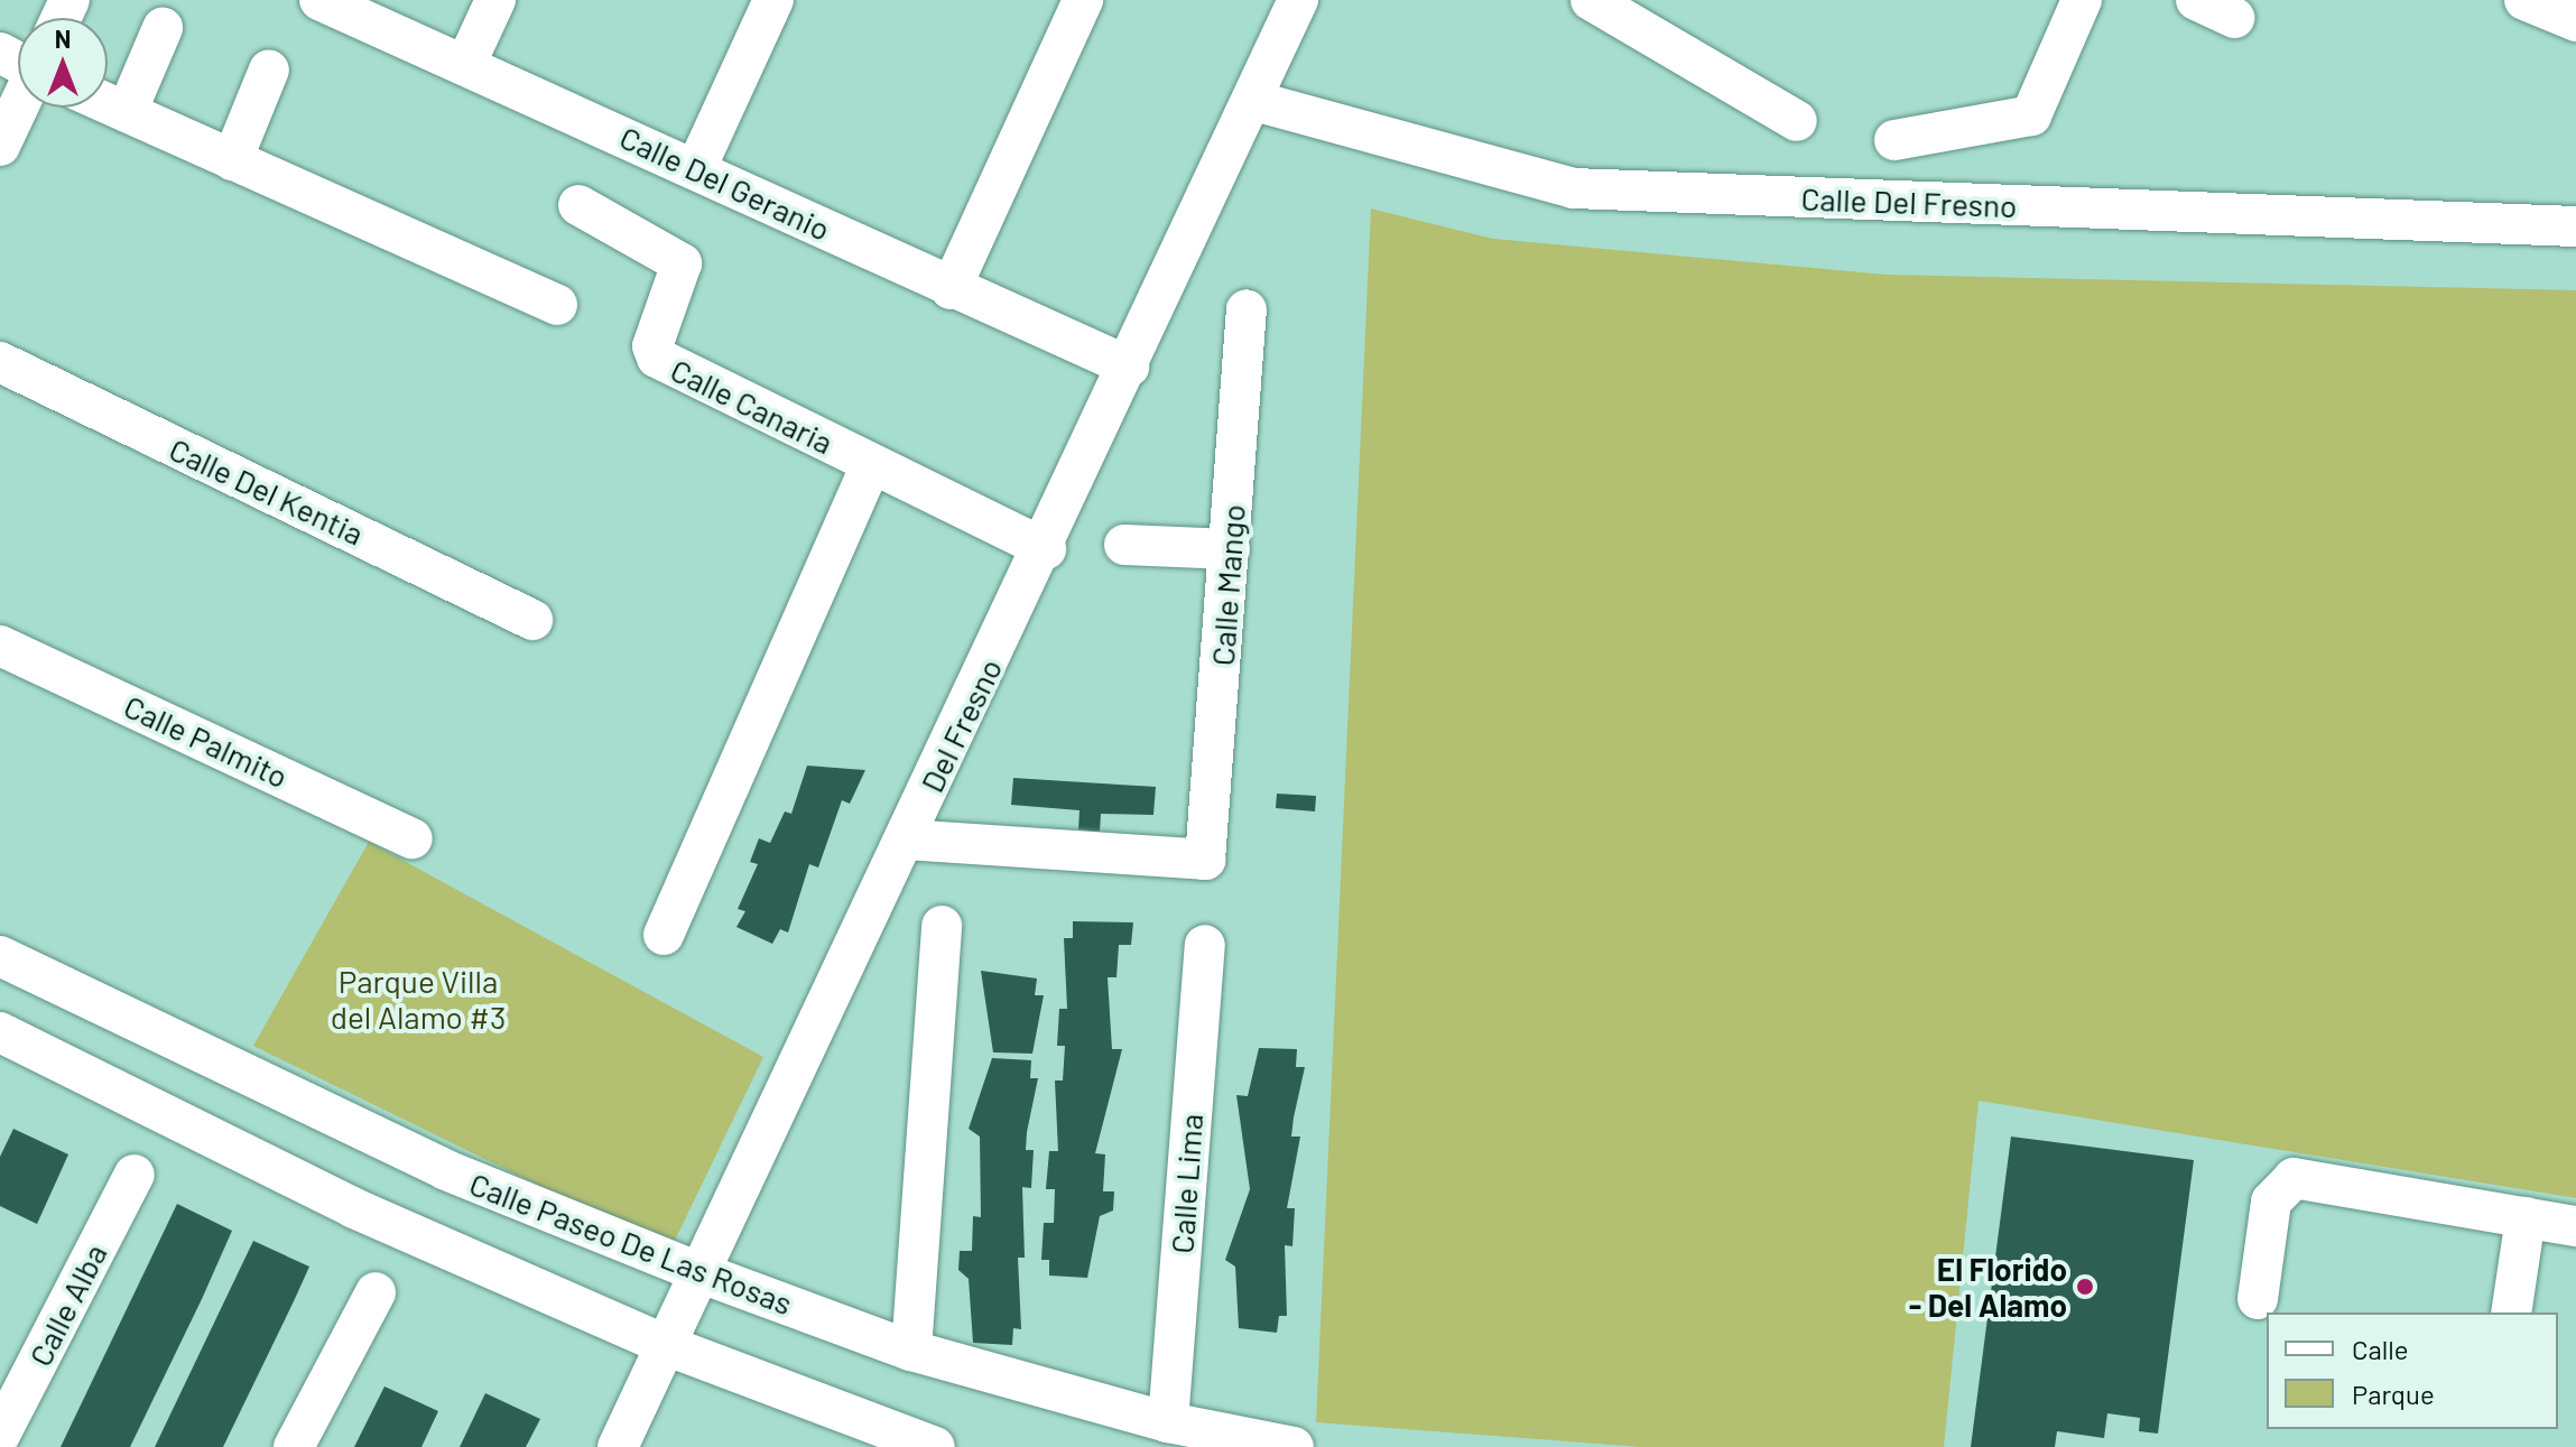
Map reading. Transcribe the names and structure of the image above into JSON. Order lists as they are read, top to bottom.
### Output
{
  "streets": {
    "street": [
      "Calle Del Geranio",
      "Calle Del Fresno",
      "Calle Canaria",
      "Calle Del Kentia",
      "Calle Mango",
      "Del Fresno",
      "Calle Palmito",
      "Calle Lima",
      "Calle Paseo De Las Rosas",
      "Calle Alba"
    ]
  },
  "crossings": [
    ["Calle Del Geranio", "Del Fresno"],
    ["Calle Del Fresno", "Del Fresno"],
    ["Calle Canaria", "Del Fresno"],
    ["Calle Mango", "Del Fresno"],
    ["Del Fresno", "Calle Paseo De Las Rosas"],
    ["Calle Lima", "Calle Paseo De Las Rosas"]
  ],
  "parks": ["Parque Villa del Alamo #3"],
  "places": ["El Florido - Del Alamo"],
  "legend": ["Calle", "Parque"],
  "north": "top"
}
